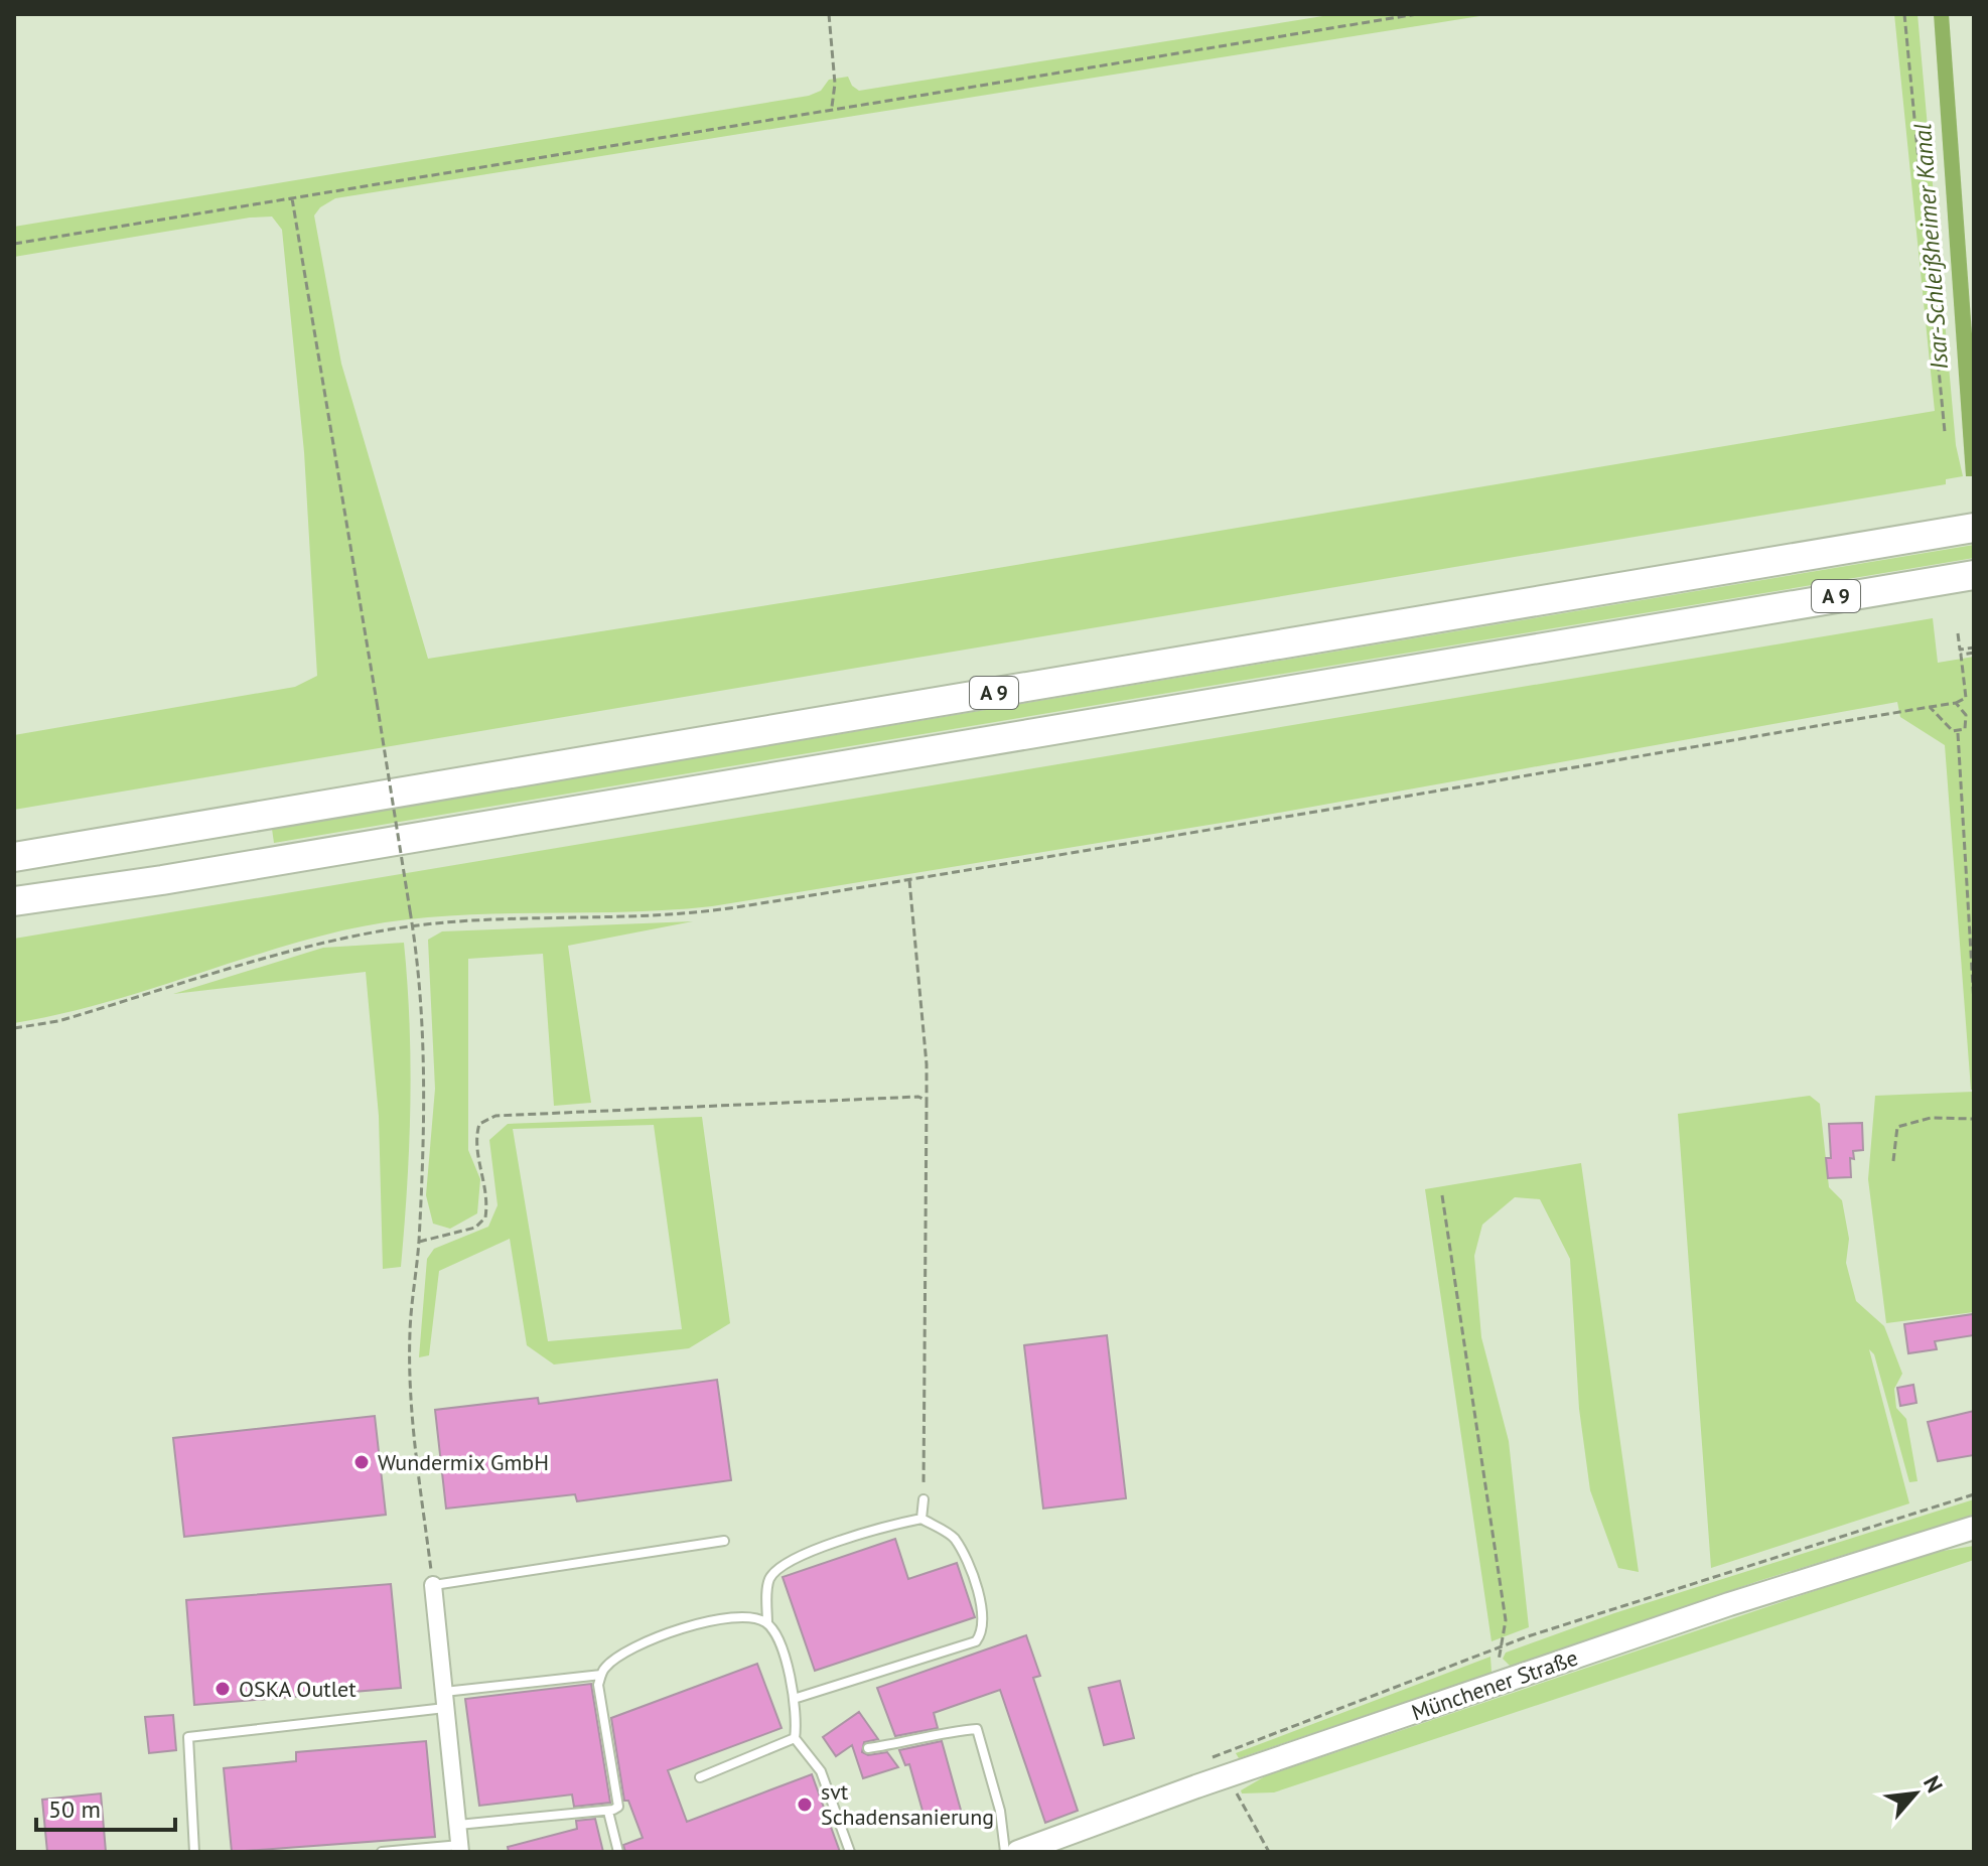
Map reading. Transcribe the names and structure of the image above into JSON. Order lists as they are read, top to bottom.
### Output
{
  "streets": {
    "highway": ["A 9"],
    "main road": ["Münchener Straße"]
  },
  "water": ["Isar-Schleißheimer Kanal"],
  "places": ["Wundermix GmbH", "OSKA Outlet", "svt Schadensanierung"],
  "scale_bar": "50 m",
  "north": "top right"
}
